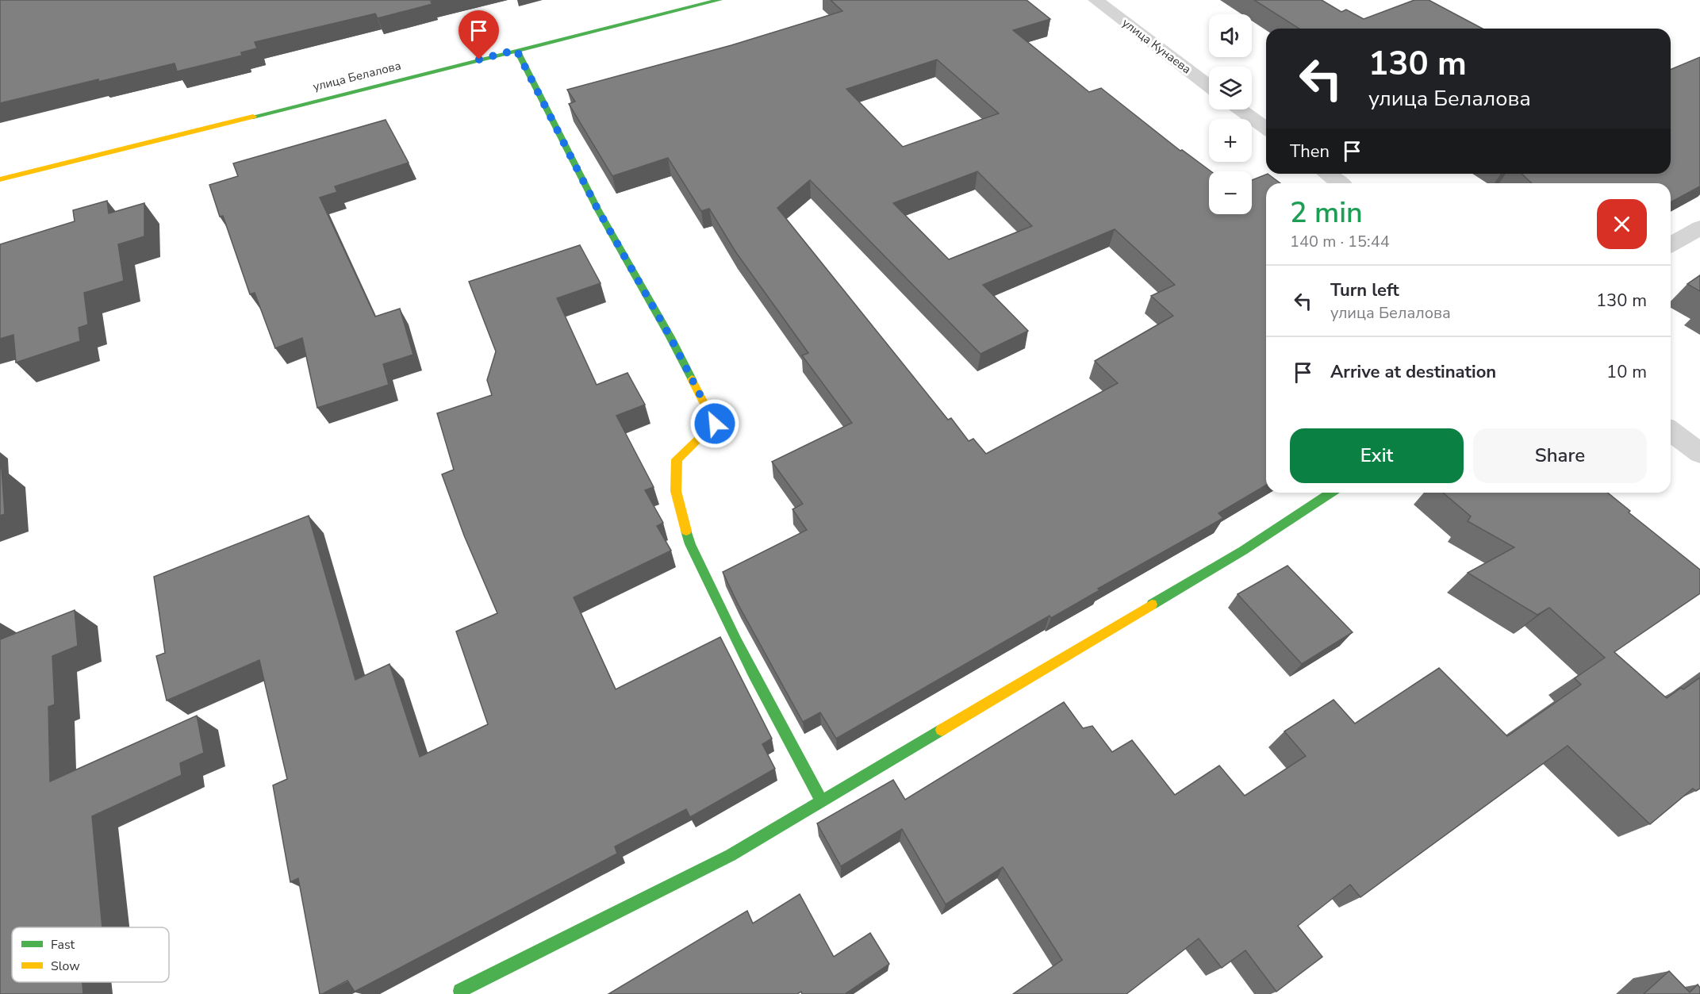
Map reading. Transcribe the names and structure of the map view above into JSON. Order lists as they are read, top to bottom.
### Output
{
  "streets": {
    "street": ["улица Кунаева", "улица Белалова"]
  },
  "legend": ["Fast", "Slow"],
  "page": {
    "map_buttons": ["+", "−"],
    "turn": ["130 m", "улица Белалова"],
    "then": "Then",
    "heading": ["2 min", "140 m · 15:44"],
    "list": [
      {
        "name": "Turn left",
        "note": "улица Белалова",
        "value": "130 m"
      },
      {
        "name": "Arrive at destination",
        "value": "10 m"
      }
    ],
    "buttons": ["Exit", "Share"]
  }
}
